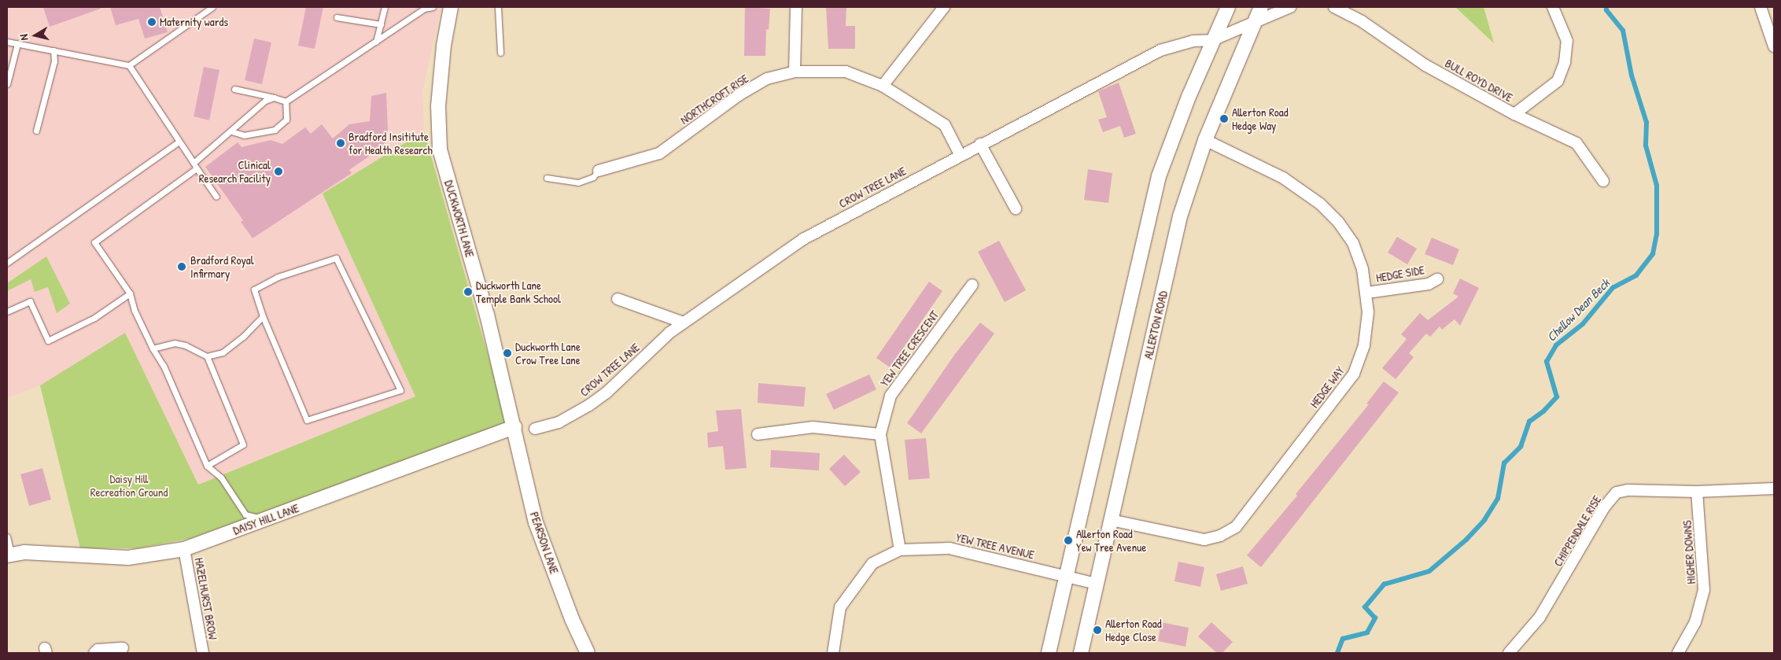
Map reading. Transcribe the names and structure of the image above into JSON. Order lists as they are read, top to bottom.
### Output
{
  "streets": {
    "street": [
      "BULL ROYD DRIVE",
      "NORTHCROFT RISE",
      "CROW TREE LANE",
      "DUCKWORTH LANE",
      "HEDGE SIDE",
      "ALLERTON ROAD",
      "YEW TREE CRESCENT",
      "HEDGE WAY",
      "DAISY HILL LANE",
      "CHIPPENDALE RISE",
      "PEARSON LANE",
      "YEW TREE AVENUE",
      "HIGHER DOWNS",
      "HAZELHURST BROW"
    ]
  },
  "crossings": [
    ["NORTHCROFT RISE", "CROW TREE LANE"],
    ["CROW TREE LANE", "ALLERTON ROAD"],
    ["DUCKWORTH LANE", "DAISY HILL LANE"],
    ["DUCKWORTH LANE", "PEARSON LANE"],
    ["HEDGE SIDE", "HEDGE WAY"],
    ["ALLERTON ROAD", "HEDGE WAY"],
    ["ALLERTON ROAD", "YEW TREE AVENUE"],
    ["YEW TREE CRESCENT", "YEW TREE AVENUE"],
    ["DAISY HILL LANE", "PEARSON LANE"],
    ["DAISY HILL LANE", "HAZELHURST BROW"],
    ["CHIPPENDALE RISE", "HIGHER DOWNS"]
  ],
  "water": ["Chellow Dean Beck"],
  "parks": ["Daisy Hill Recreation Ground"],
  "places": [
    "Maternity wards",
    "Allerton Road Hedge Way",
    "Bradford Insititute for Health Research",
    "Clinical Research Facility",
    "Bradford Royal Infirmary",
    "Duckworth Lane Temple Bank School",
    "Duckworth Lane Crow Tree Lane",
    "Allerton Road Yew Tree Avenue",
    "Allerton Road Hedge Close"
  ],
  "north": "left"
}
